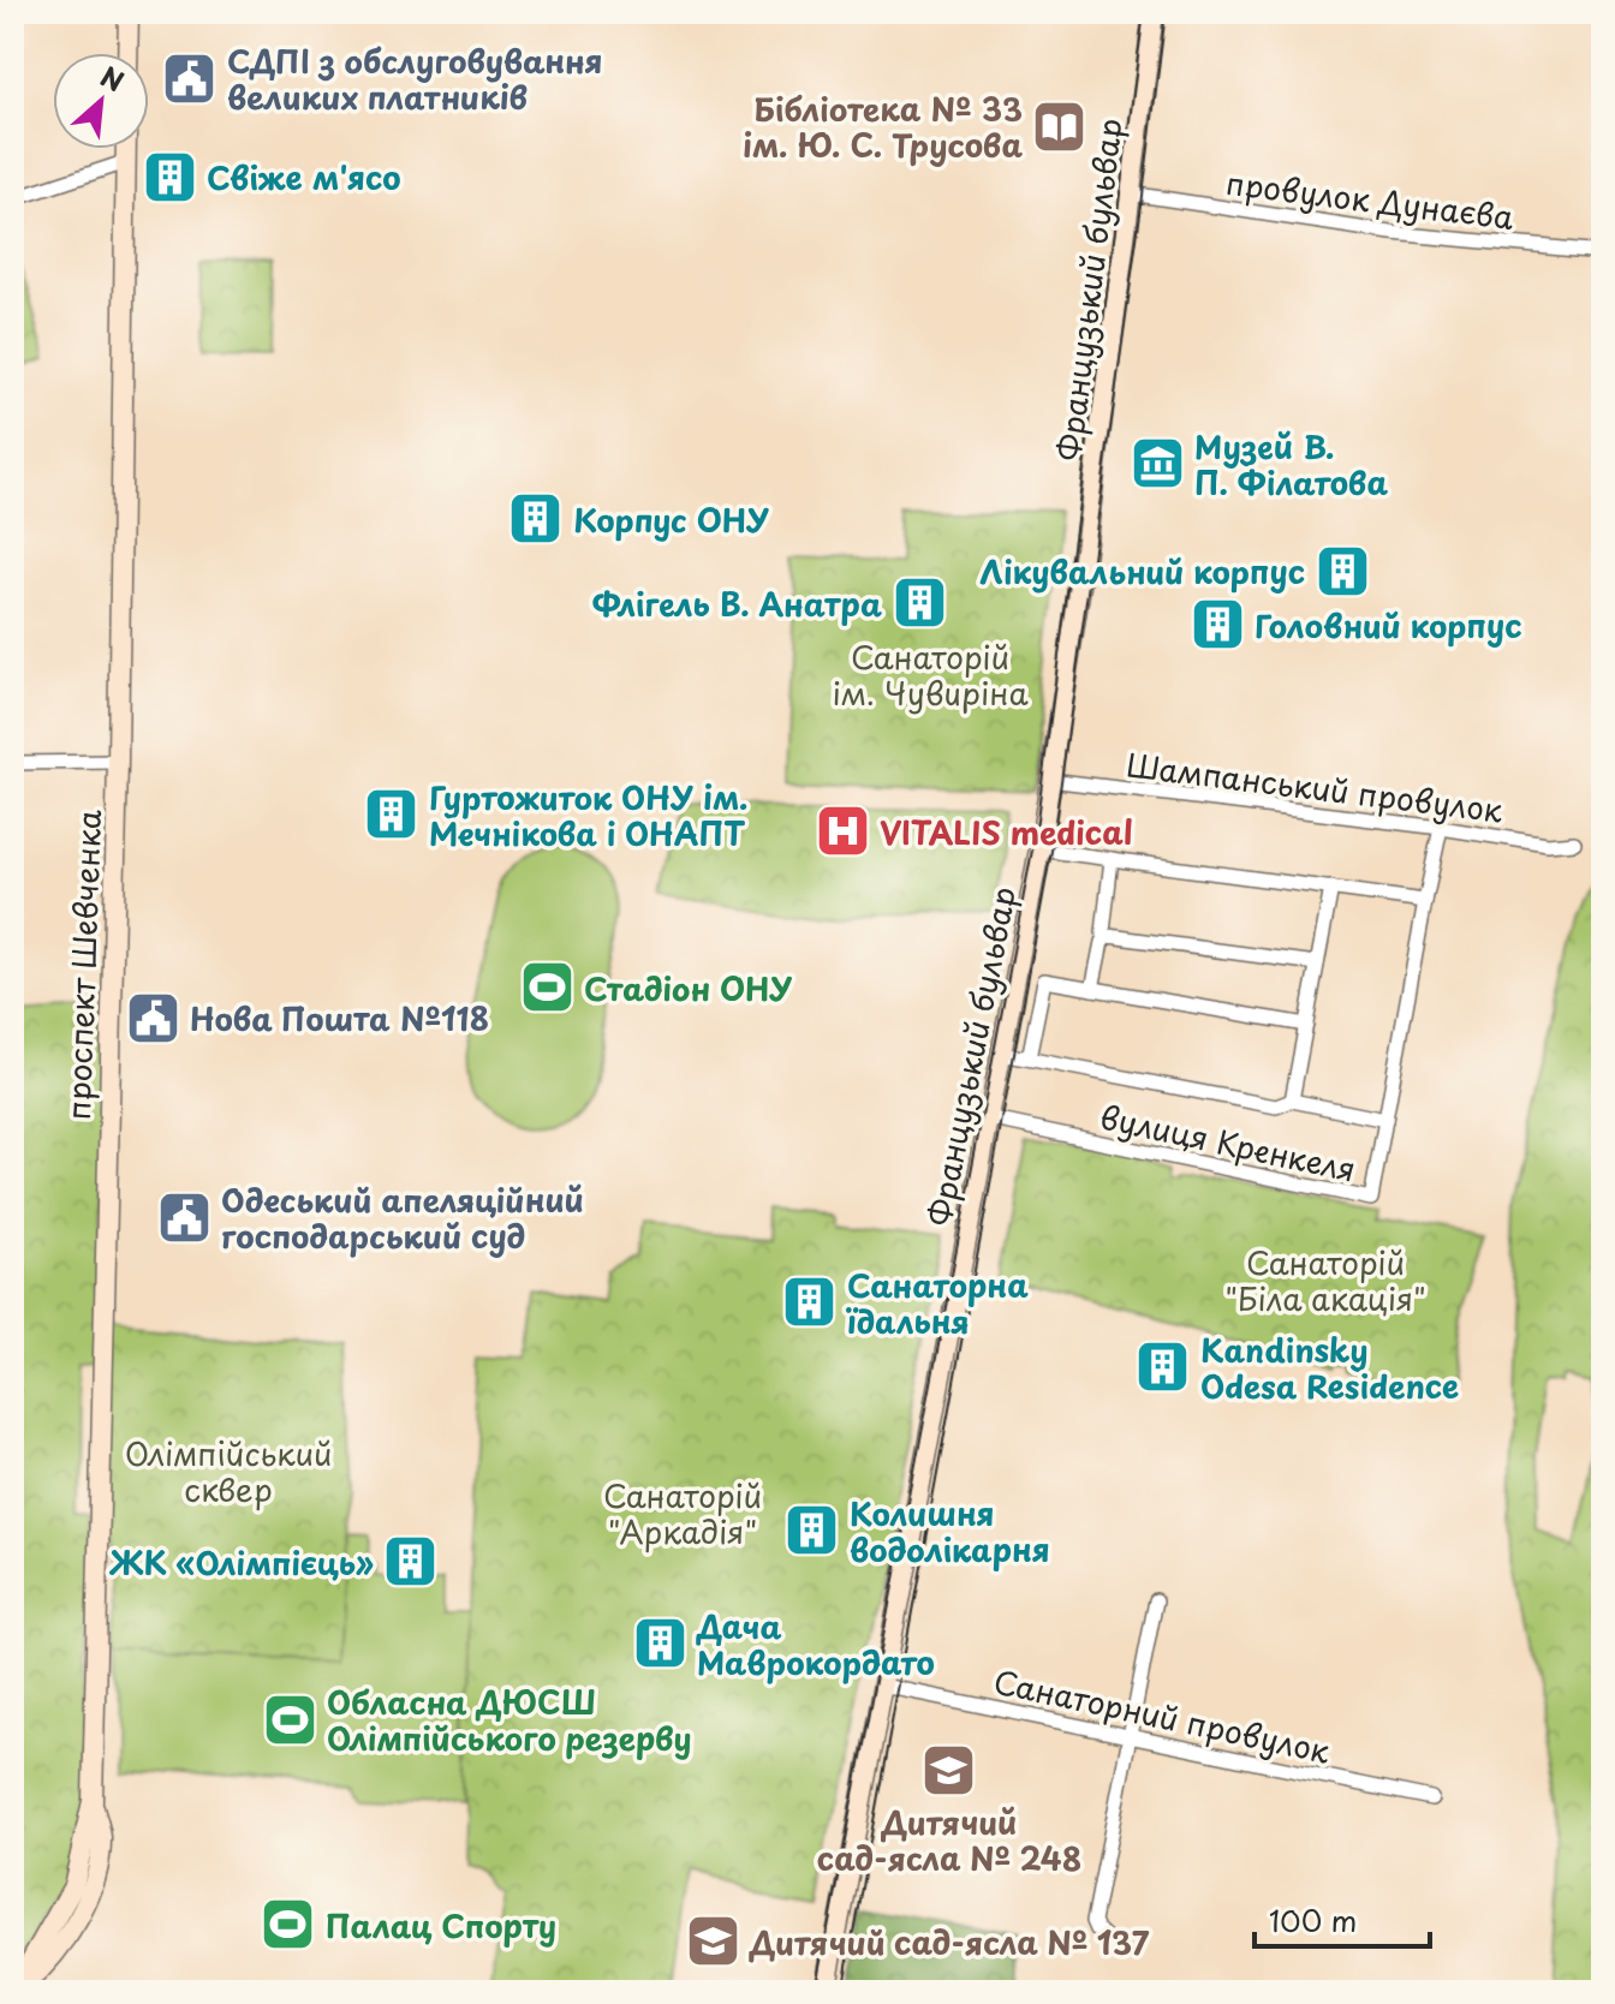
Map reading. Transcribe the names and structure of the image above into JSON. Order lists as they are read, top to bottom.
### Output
{
  "streets": {
    "street": [
      "провулок Дунаєва",
      "Французький бульвар",
      "Шампанський провулок",
      "проспект Шевченка",
      "вулиця Кренкеля",
      "Санаторний провулок"
    ]
  },
  "crossings": [
    ["провулок Дунаєва", "Французький бульвар"],
    ["Французький бульвар", "Шампанський провулок"],
    ["Французький бульвар", "вулиця Кренкеля"],
    ["Французький бульвар", "Санаторний провулок"],
    ["Шампанський провулок", "вулиця Кренкеля"]
  ],
  "parks": [
    "Санаторій ім. Чувиріна",
    "Санаторій \"Біла акація\"",
    "Олімпійський сквер",
    "Санаторій \"Аркадія\""
  ],
  "places": {
    "public building": ["СДПІ з обслуговування великих платників", "Нова Пошта №118", "Одеський апеляційний господарський суд"],
    "library": ["Бібліотека № 33 ім. Ю. С. Трусова"],
    "building": [
      "Свіже м'ясо",
      "Корпус ОНУ",
      "Лікувальний корпус",
      "Флігель В. Анатра",
      "Головний корпус",
      "Гуртожиток ОНУ ім. Мечнікова і ОНАПТ",
      "Санаторна їдальня",
      "Kandinsky Odesa Residence",
      "Колишня водолікарня",
      "ЖК «Олімпієць»",
      "Дача Маврокордато"
    ],
    "museum": ["Музей В. П. Філатова"],
    "hospital": ["VITALIS medical"],
    "sports": ["Стадіон ОНУ", "Обласна ДЮСШ Олімпійського резерву", "Палац Спорту"],
    "school or university": ["Дитячий сад-ясла № 248", "Дитячий сад-ясла № 137"]
  },
  "scale_bar": "100 m",
  "north": "top right"
}
